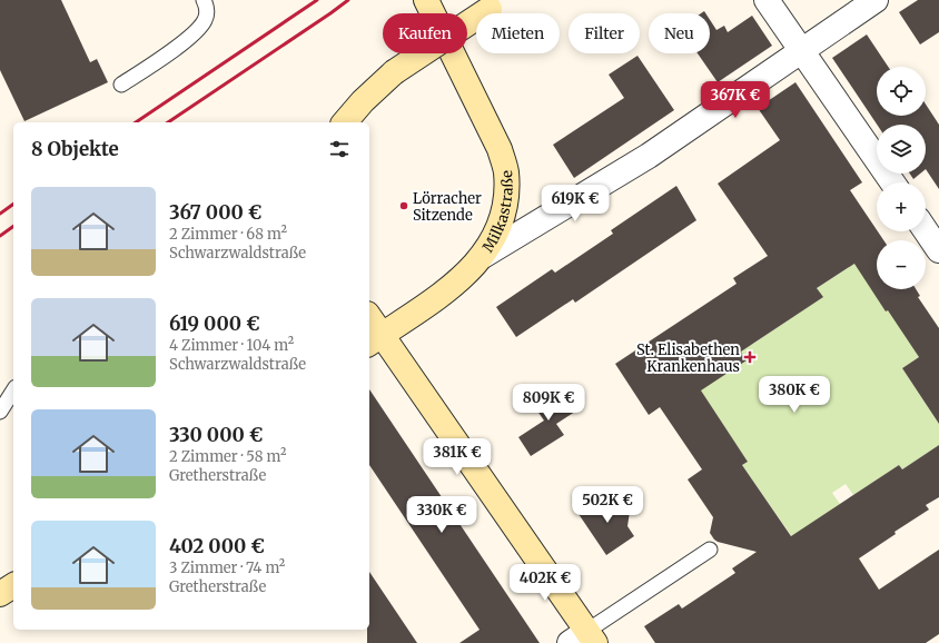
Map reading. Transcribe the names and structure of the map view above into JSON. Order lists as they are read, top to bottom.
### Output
{
  "streets": {
    "main road": ["Milkastraße"]
  },
  "places": {
    "other": ["Lörracher Sitzende"],
    "health": ["St. Elisabethen Krankenhaus"]
  },
  "page": {
    "chip": [
      "Kaufen",
      "Mieten",
      "Filter",
      "Neu"
    ],
    "map_buttons": ["+", "−"],
    "price": [
      "367K €",
      "619K €",
      "380K €",
      "809K €",
      "381K €",
      "502K €",
      "330K €",
      "402K €"
    ],
    "heading": "8 Objekte",
    "list": [
      {
        "name": "367 000 €",
        "note": "2 Zimmer · 68 m² · Schwarzwaldstraße"
      },
      {
        "name": "619 000 €",
        "note": "4 Zimmer · 104 m² · Schwarzwaldstraße"
      },
      {
        "name": "330 000 €",
        "note": "2 Zimmer · 58 m² · Gretherstraße"
      },
      {
        "name": "402 000 €",
        "note": "3 Zimmer · 74 m² · Gretherstraße"
      }
    ]
  }
}
